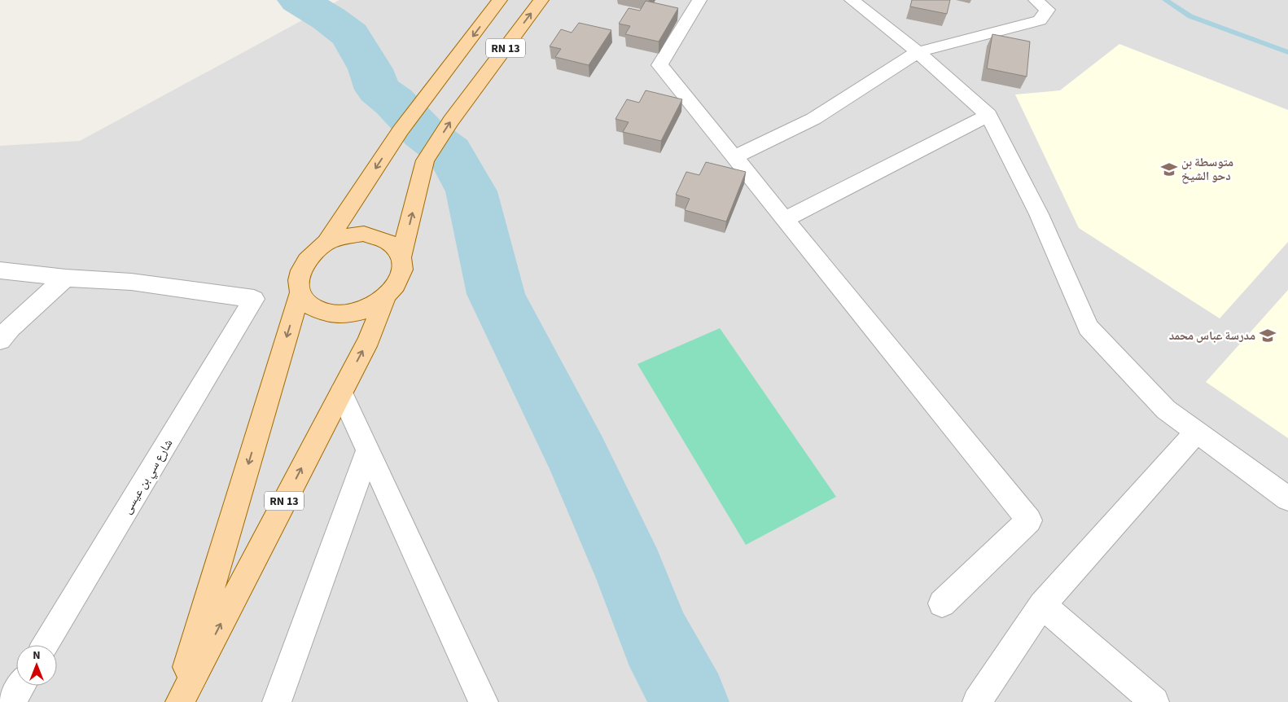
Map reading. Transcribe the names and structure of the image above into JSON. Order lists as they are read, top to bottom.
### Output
{
  "streets": {
    "main road": ["RN 13"],
    "street": ["شارع سي بن عيسى"]
  },
  "places": {
    "school or university": ["متوسطة بن دحو الشيخ", "مدرسة عباس محمد"]
  },
  "north": "top"
}
